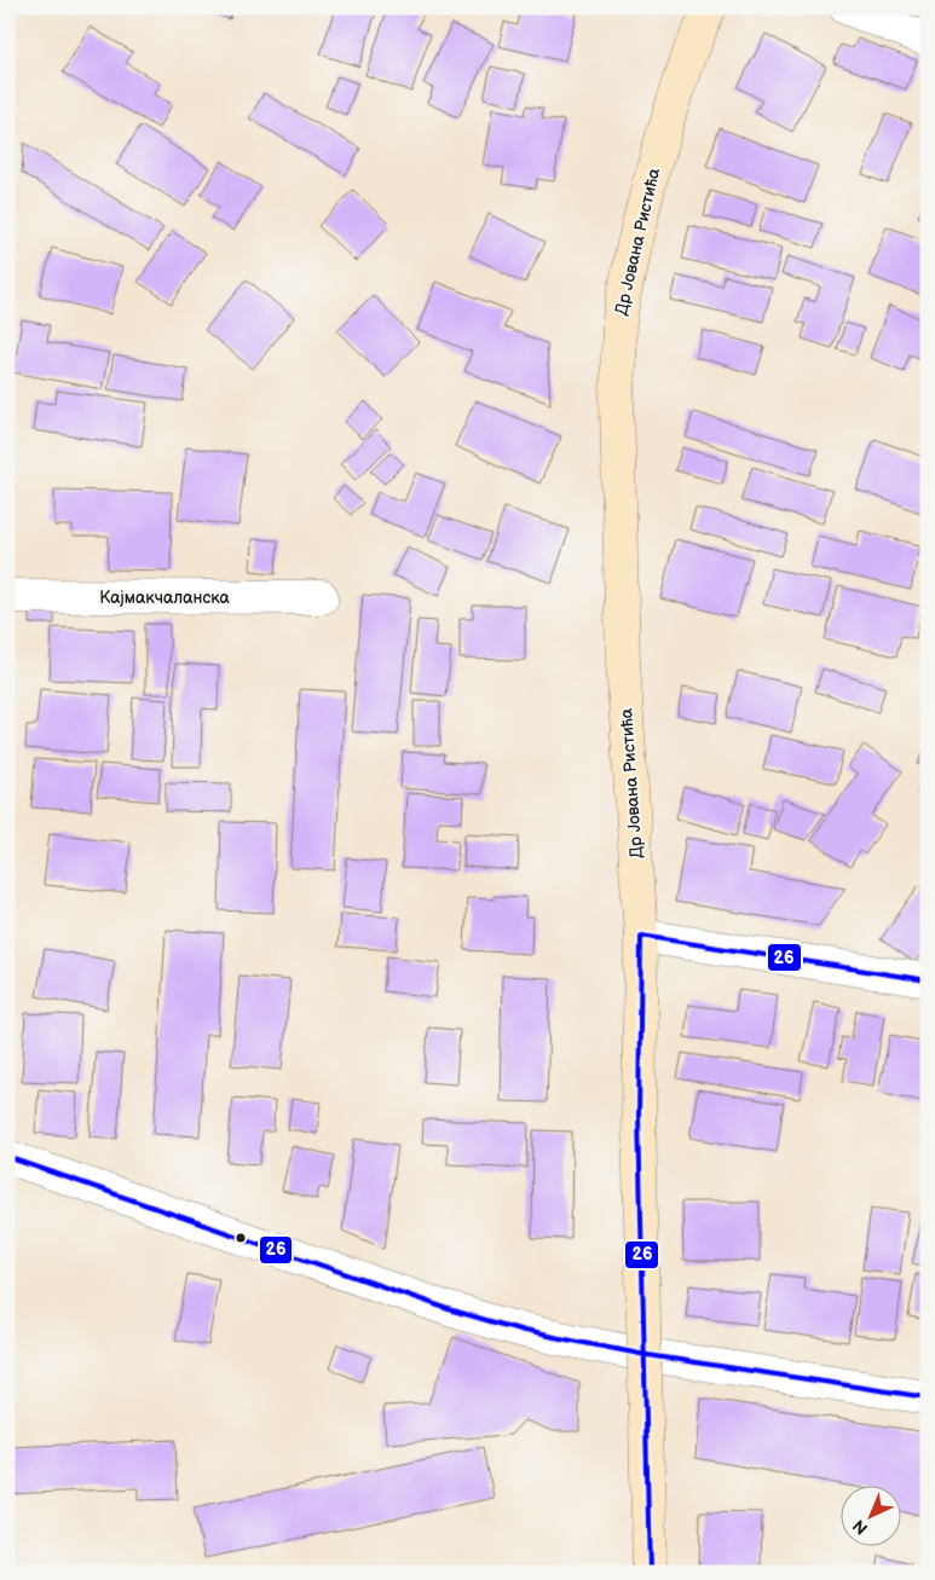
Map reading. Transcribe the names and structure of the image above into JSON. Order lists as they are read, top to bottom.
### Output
{
  "streets": {
    "street": ["Др Јована Ристића", "Кајмакчаланска"]
  },
  "lines": ["transit line 26"],
  "north": "bottom left"
}
